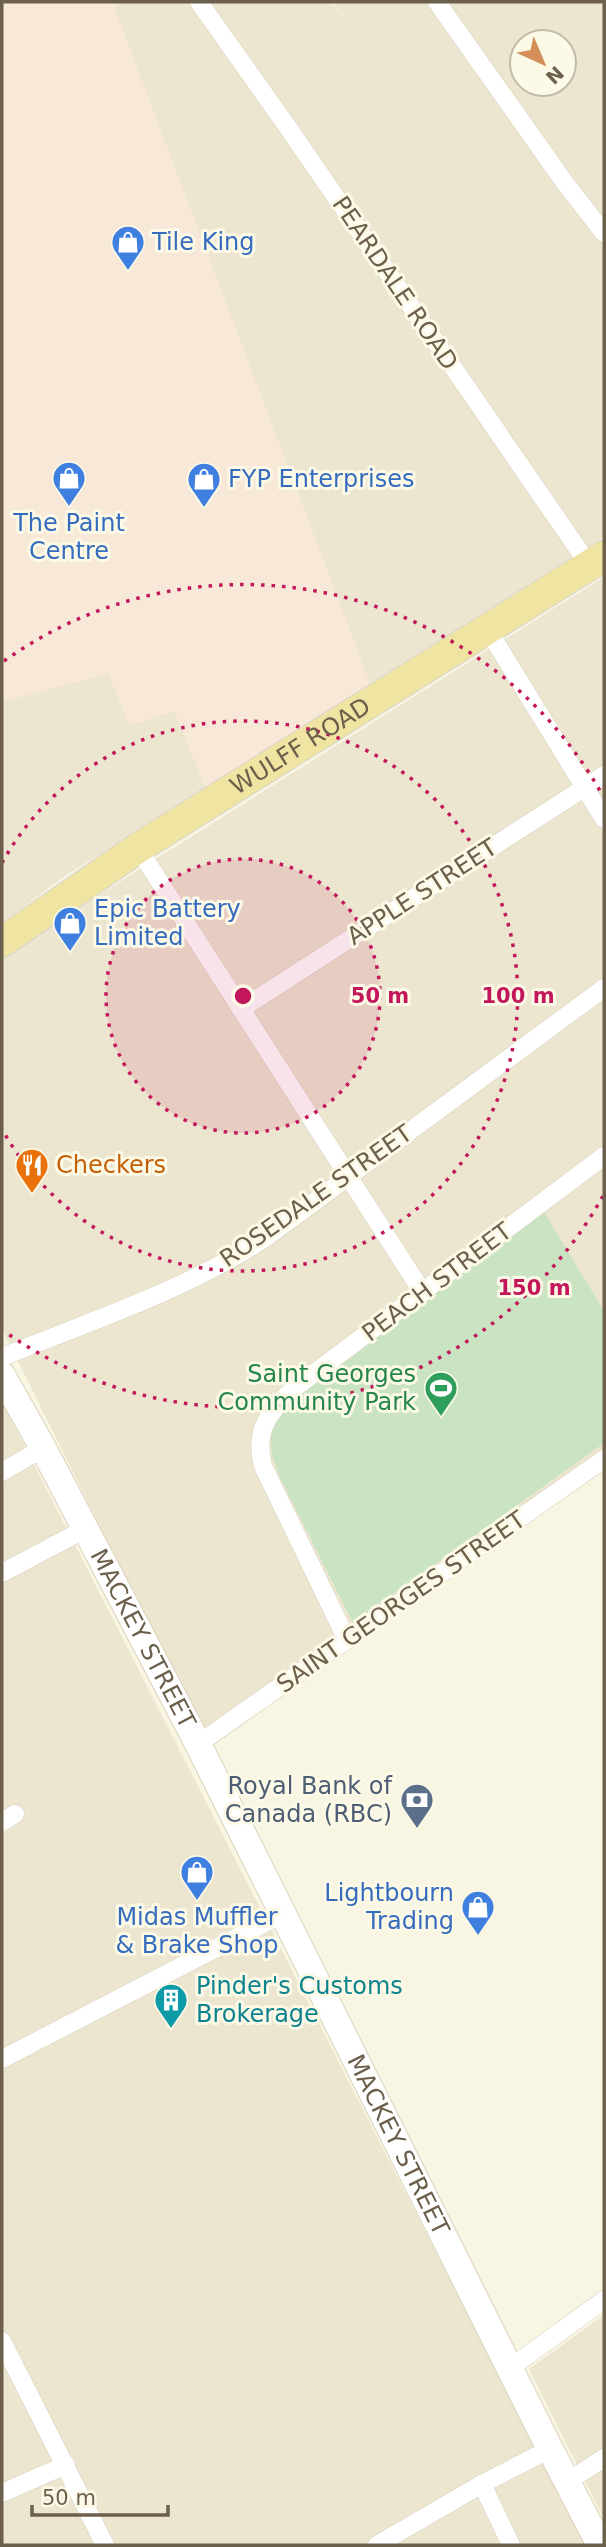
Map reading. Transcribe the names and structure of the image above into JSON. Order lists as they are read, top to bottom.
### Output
{
  "streets": {
    "main road": ["WULFF ROAD", "MACKEY STREET"],
    "street": [
      "PEARDALE ROAD",
      "APPLE STREET",
      "ROSEDALE STREET",
      "PEACH STREET",
      "SAINT GEORGES STREET"
    ]
  },
  "crossings": [
    ["PEARDALE ROAD", "WULFF ROAD"],
    ["PEACH STREET", "SAINT GEORGES STREET"],
    ["SAINT GEORGES STREET", "MACKEY STREET"]
  ],
  "places": {
    "shop": [
      "Tile King",
      "The Paint Centre",
      "FYP Enterprises",
      "Epic Battery Limited",
      "Midas Muffler & Brake Shop",
      "Lightbourn Trading"
    ],
    "restaurant": ["Checkers"],
    "sports": ["Saint Georges Community Park"],
    "bank": ["Royal Bank of Canada (RBC)"],
    "building": ["Pinder's Customs Brokerage"]
  },
  "scale_bar": "50 m",
  "north": "bottom right",
  "rings": ["50 m", "100 m", "150 m"]
}
